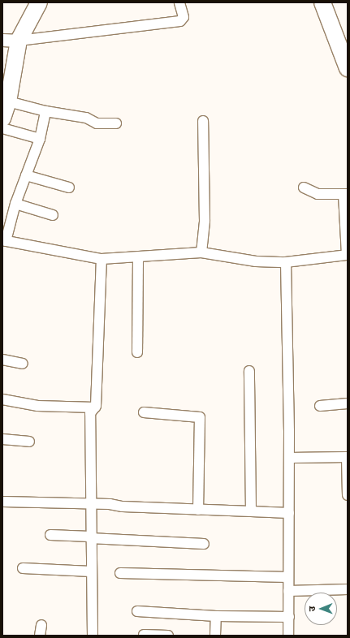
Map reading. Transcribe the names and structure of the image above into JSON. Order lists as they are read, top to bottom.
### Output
{
  "north": "left"
}
